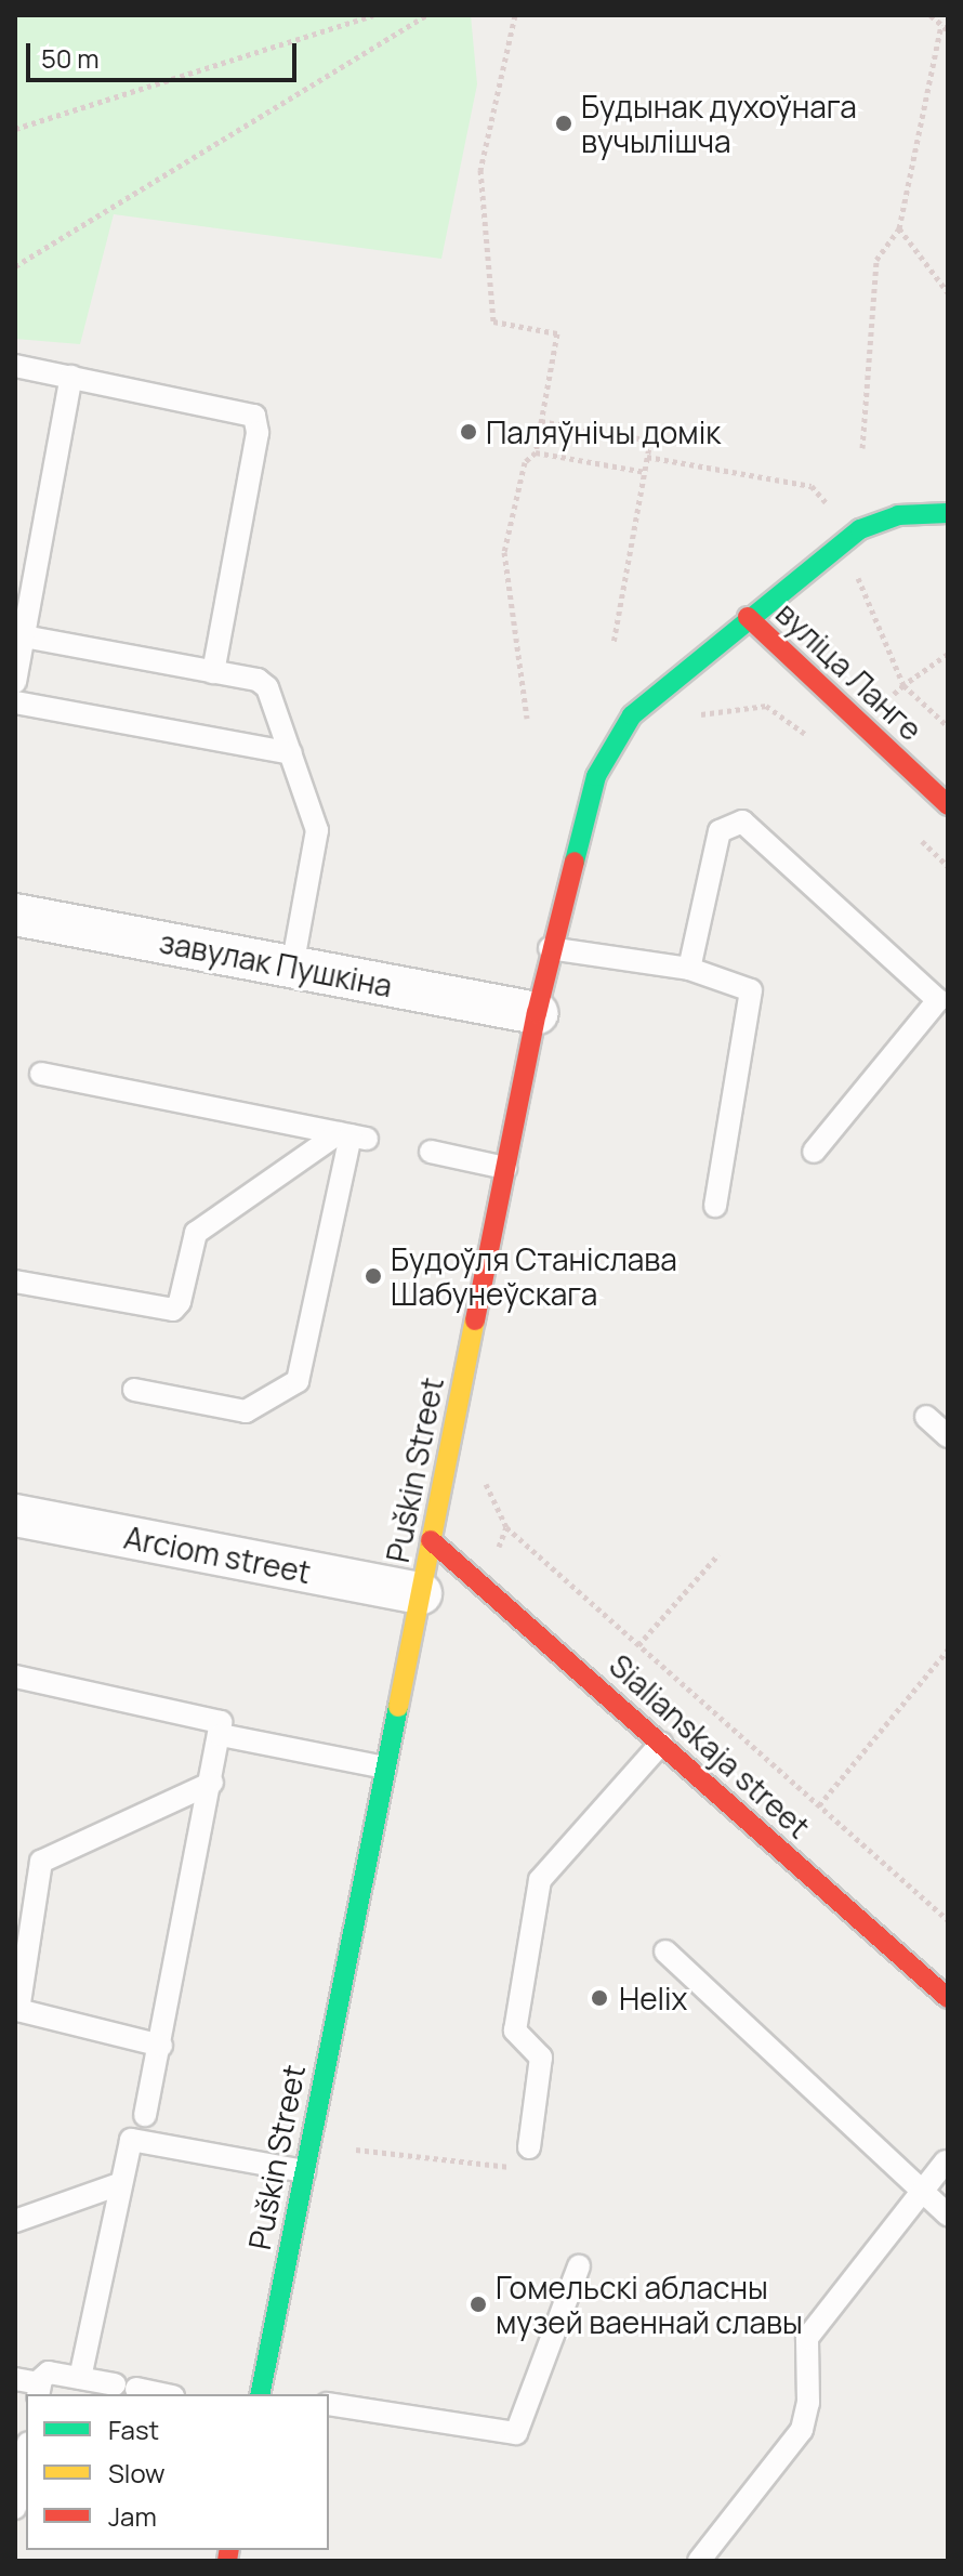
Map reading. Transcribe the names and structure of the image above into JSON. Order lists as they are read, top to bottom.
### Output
{
  "streets": {
    "street": [
      "вуліца Ланге",
      "завулак Пушкіна",
      "Puškin Street",
      "Arciom street",
      "Sialianskaja street"
    ]
  },
  "crossings": [
    ["вуліца Ланге", "Puškin Street"],
    ["завулак Пушкіна", "Puškin Street"],
    ["Puškin Street", "Arciom street"],
    ["Puškin Street", "Sialianskaja street"]
  ],
  "places": [
    "Будынак духоўнага вучылішча",
    "Паляўнічы домік",
    "Будоўля Станіслава Шабунеўскага",
    "Helix",
    "Гомельскі абласны музей ваеннай славы"
  ],
  "legend": ["Fast", "Slow", "Jam"],
  "scale_bar": "50 m"
}
